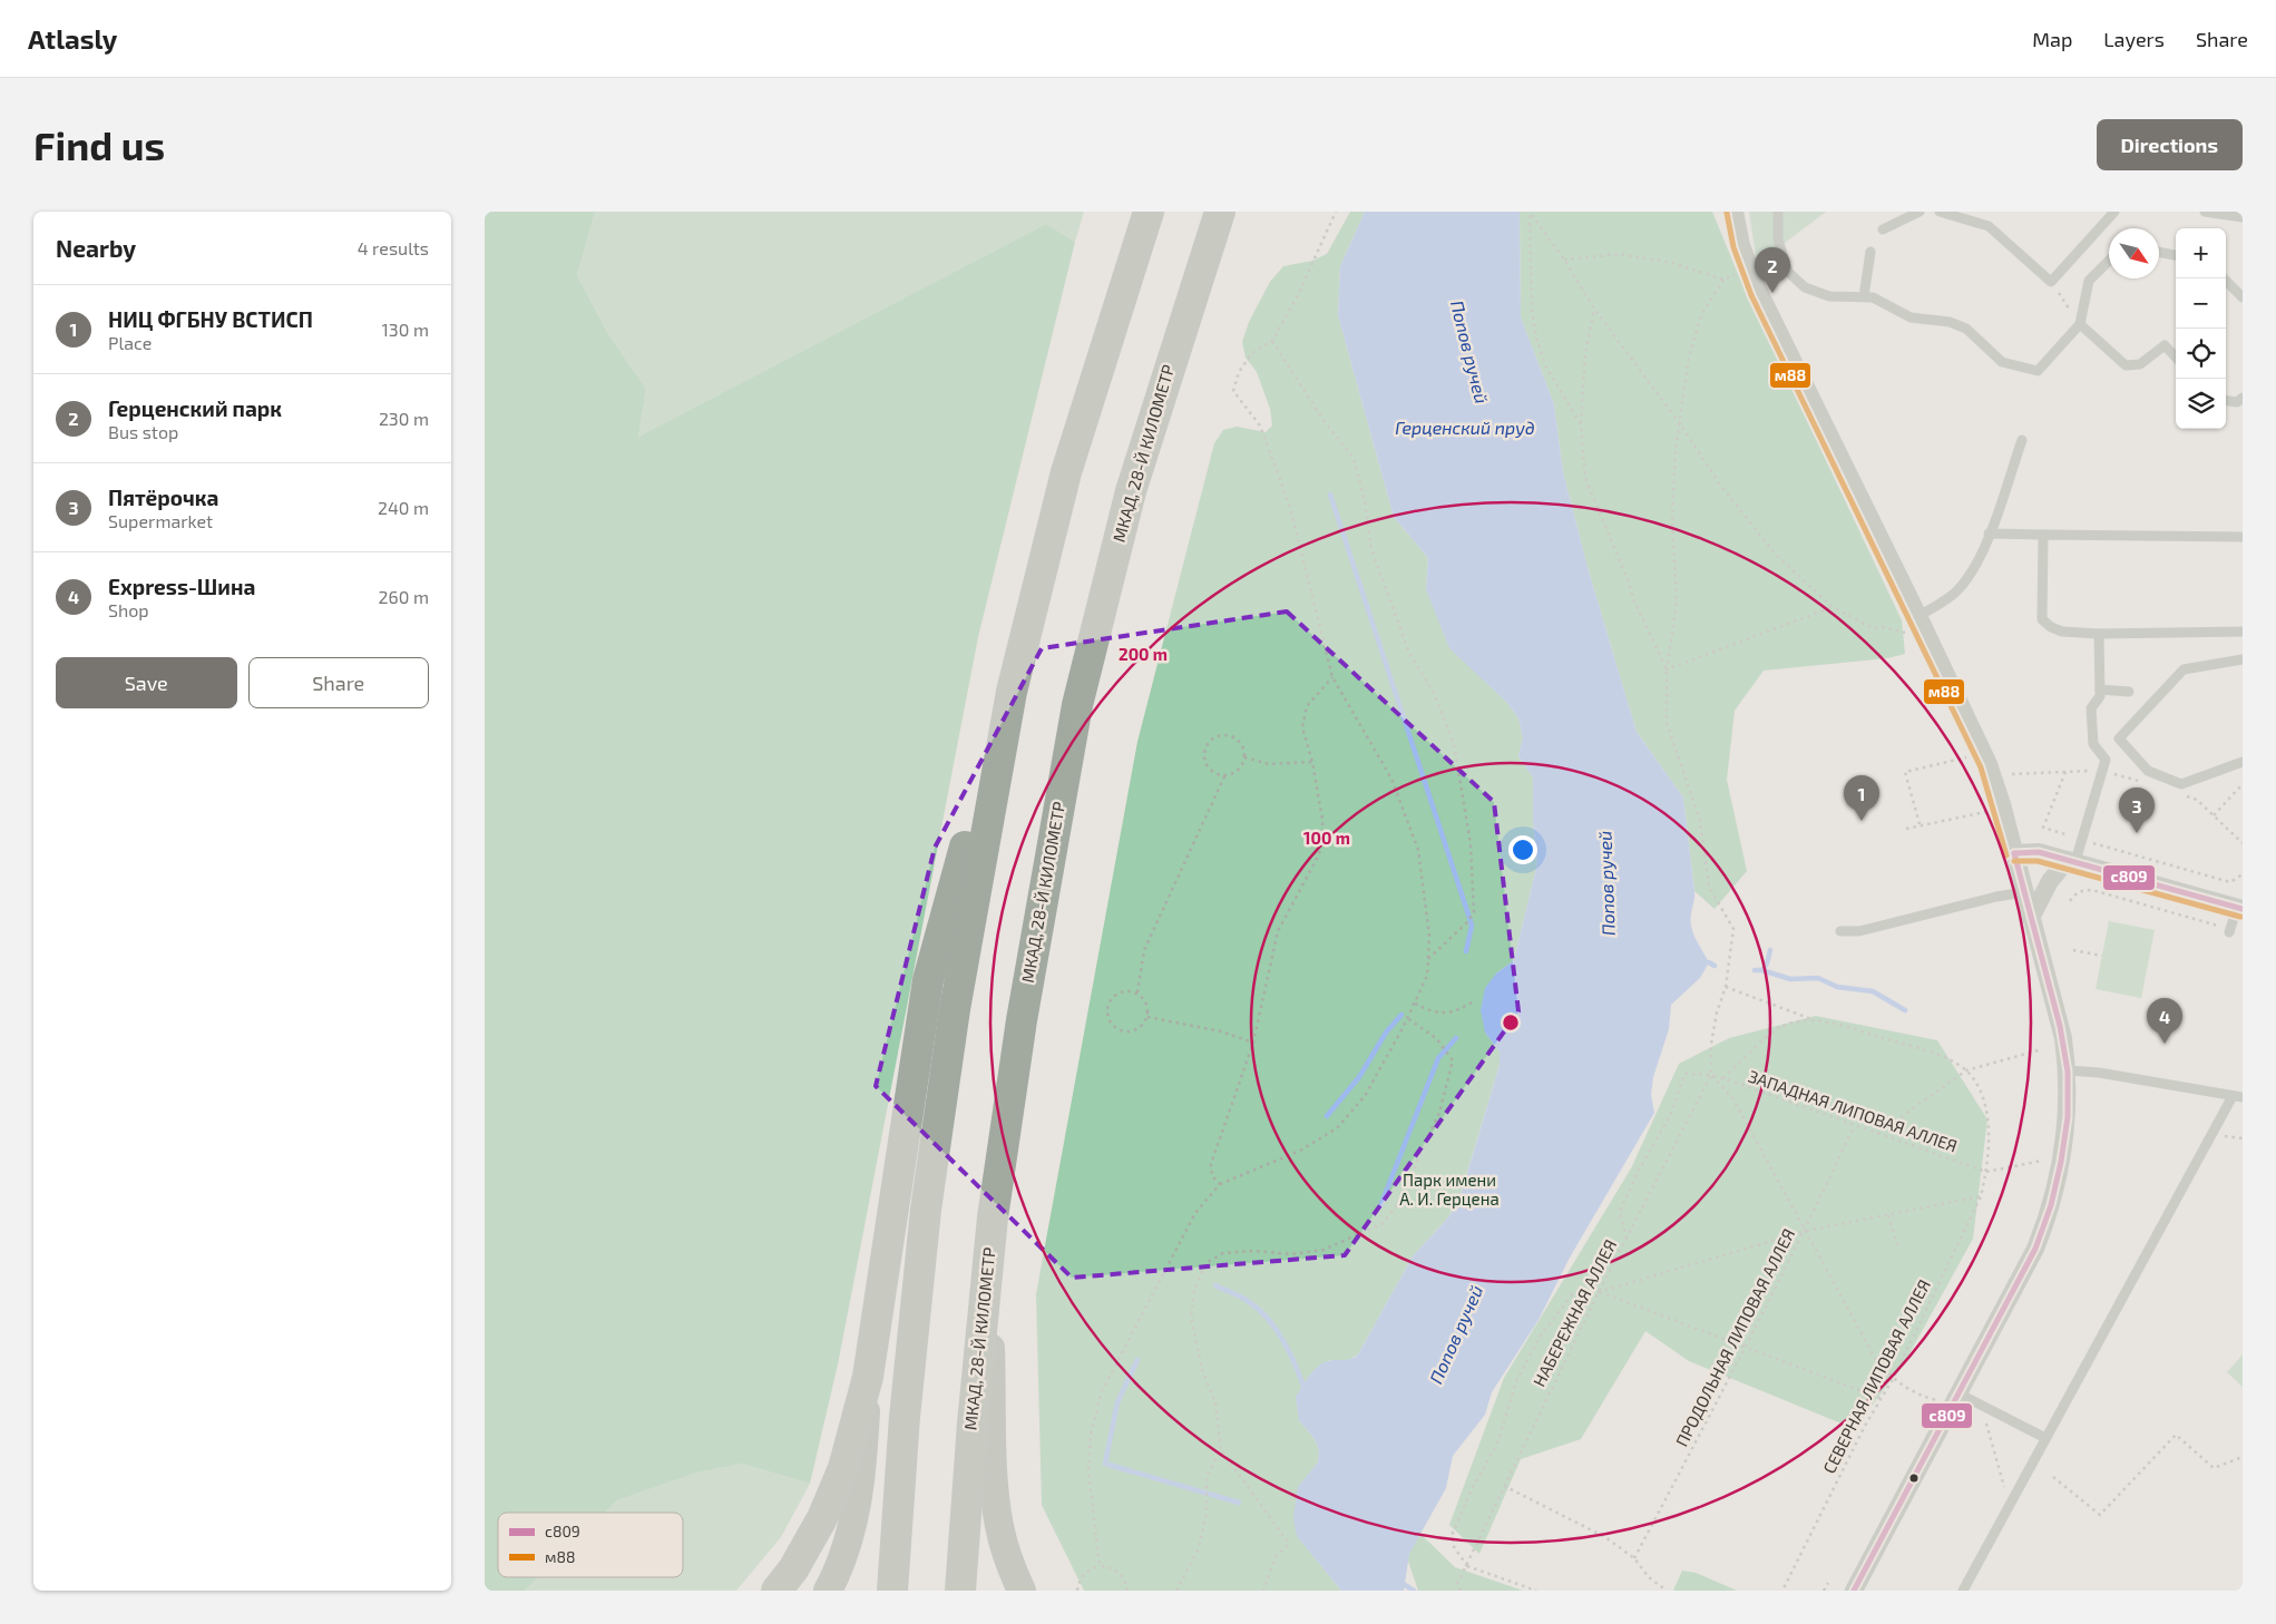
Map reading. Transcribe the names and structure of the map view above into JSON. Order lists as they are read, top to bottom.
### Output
{
  "streets": {
    "highway": ["МКАД, 28-Й КИЛОМЕТР"],
    "path": [
      "ЗАПАДНАЯ ЛИПОВАЯ АЛЛЕЯ",
      "НАБЕРЕЖНАЯ АЛЛЕЯ",
      "ПРОДОЛЬНАЯ ЛИПОВАЯ АЛЛЕЯ",
      "СЕВЕРНАЯ ЛИПОВАЯ АЛЛЕЯ"
    ]
  },
  "crossings": [
    ["ЗАПАДНАЯ ЛИПОВАЯ АЛЛЕЯ", "НАБЕРЕЖНАЯ АЛЛЕЯ"],
    ["ЗАПАДНАЯ ЛИПОВАЯ АЛЛЕЯ", "ПРОДОЛЬНАЯ ЛИПОВАЯ АЛЛЕЯ"],
    ["ЗАПАДНАЯ ЛИПОВАЯ АЛЛЕЯ", "СЕВЕРНАЯ ЛИПОВАЯ АЛЛЕЯ"]
  ],
  "water": ["Попов ручей", "Герценский пруд"],
  "parks": ["Парк имени А. И. Герцена"],
  "lines": ["transit line м88", "transit line с809"],
  "legend": ["с809", "м88"],
  "north": "bottom right",
  "page": {
    "header": "Atlasly",
    "nav": ["Map", "Layers", "Share"],
    "buttons": [
      "Directions",
      ["Save", "Share"]
    ],
    "title": "Find us",
    "heading": ["Nearby", "4 results"],
    "map_buttons": ["+", "−"],
    "pins": [
      "2",
      "1",
      "3",
      "4"
    ],
    "list": [
      {
        "mark": "1",
        "name": "НИЦ ФГБНУ ВСТИСП",
        "note": "Place",
        "value": "130 m"
      },
      {
        "mark": "2",
        "name": "Герценский парк",
        "note": "Bus stop",
        "value": "230 m"
      },
      {
        "mark": "3",
        "name": "Пятёрочка",
        "note": "Supermarket",
        "value": "240 m"
      },
      {
        "mark": "4",
        "name": "Express-Шина",
        "note": "Shop",
        "value": "260 m"
      }
    ]
  },
  "rings": ["200 m", "100 m"]
}
